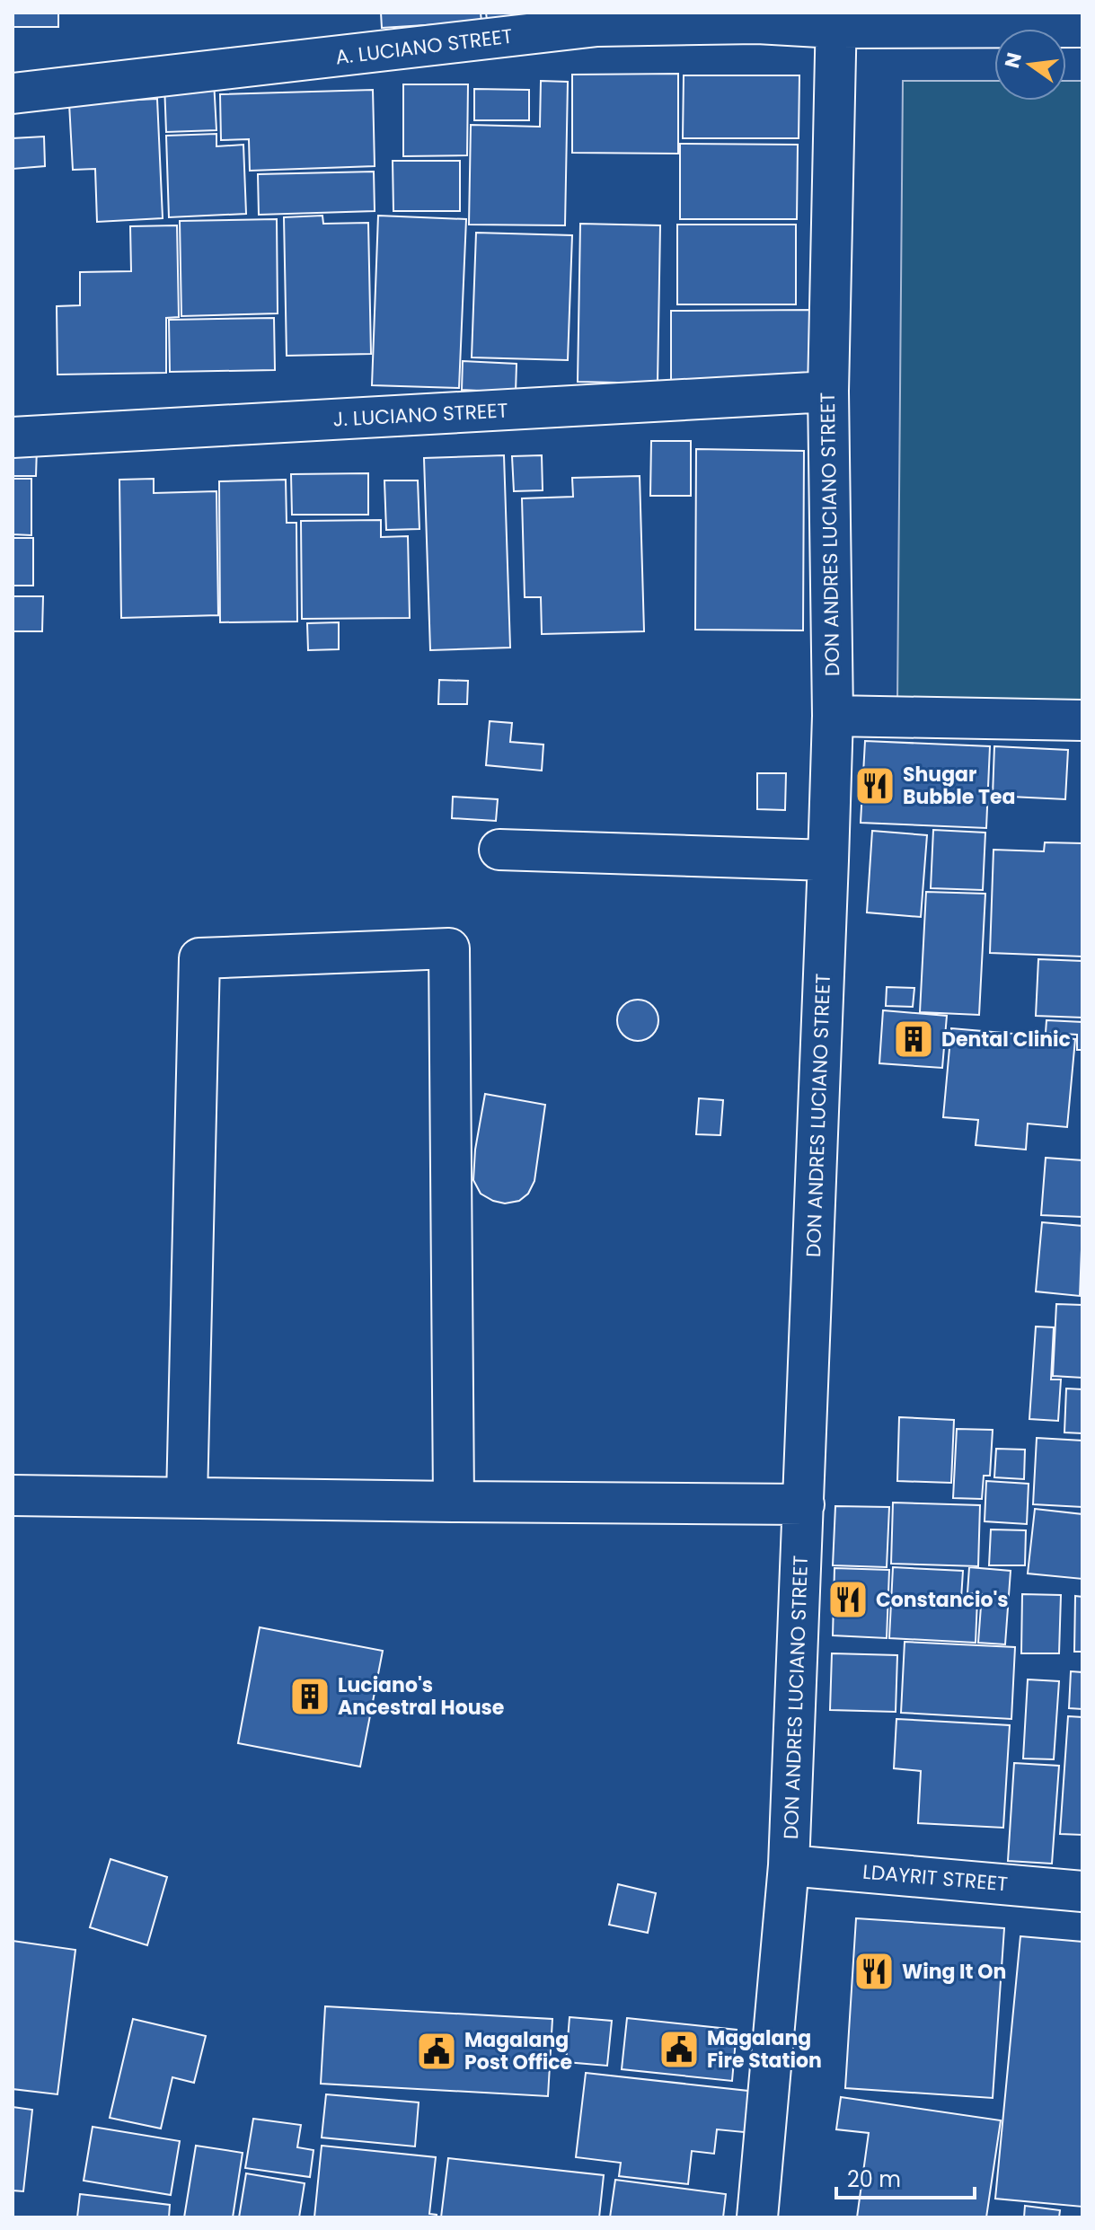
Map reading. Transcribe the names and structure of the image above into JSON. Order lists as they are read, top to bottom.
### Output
{
  "streets": {
    "street": [
      "A. LUCIANO STREET",
      "J. LUCIANO STREET",
      "DON ANDRES LUCIANO STREET",
      "LDAYRIT STREET"
    ]
  },
  "crossings": [
    ["A. LUCIANO STREET", "DON ANDRES LUCIANO STREET"],
    ["J. LUCIANO STREET", "DON ANDRES LUCIANO STREET"],
    ["DON ANDRES LUCIANO STREET", "LDAYRIT STREET"]
  ],
  "places": {
    "restaurant": ["Shugar Bubble Tea", "Constancio's", "Wing It On"],
    "building": ["Dental Clinic", "Luciano's Ancestral House"],
    "public building": ["Magalang Fire Station", "Magalang Post Office"]
  },
  "scale_bar": "20 m",
  "north": "left"
}
